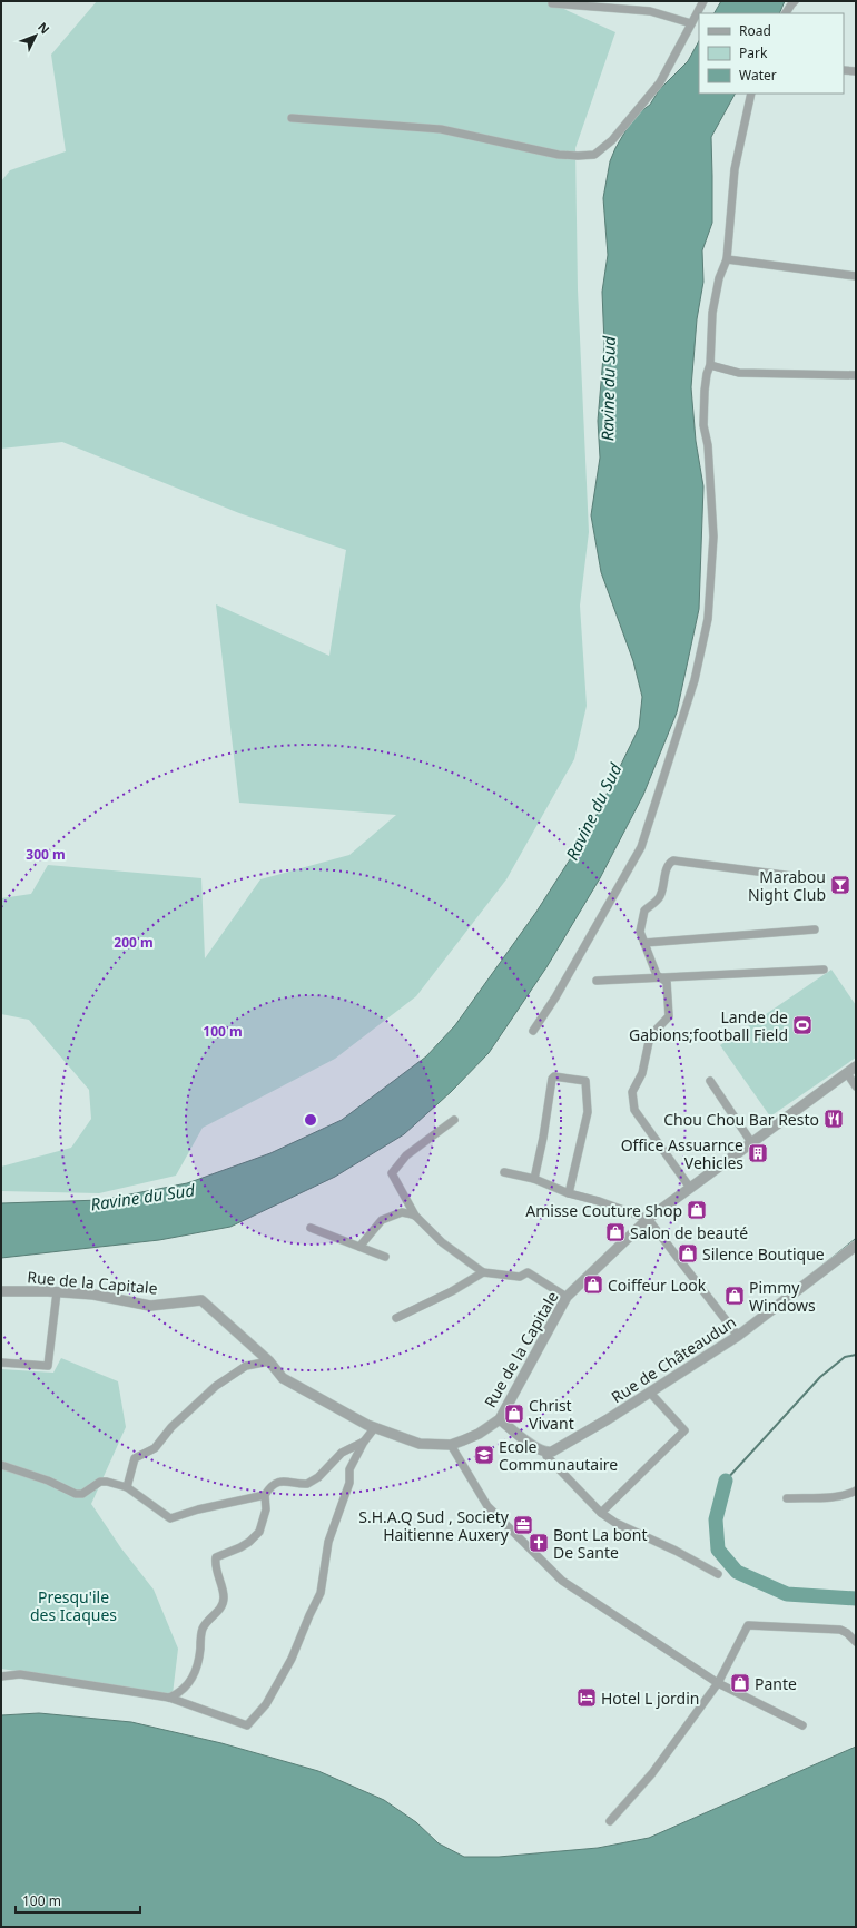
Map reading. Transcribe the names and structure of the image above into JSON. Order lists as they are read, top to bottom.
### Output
{
  "streets": {
    "street": ["Rue de la Capitale", "Rue de Châteaudun"]
  },
  "water": ["Ravine du Sud"],
  "parks": ["Presqu'ile des Icaques"],
  "places": {
    "bar": ["Marabou Night Club"],
    "sports": ["Lande de Gabions;football Field"],
    "restaurant": ["Chou Chou Bar Resto"],
    "building": ["Office Assuarnce Vehicles"],
    "shop": [
      "Amisse Couture Shop",
      "Salon de beauté",
      "Silence Boutique",
      "Coiffeur Look",
      "Pimmy Windows",
      "Christ Vivant",
      "Pante"
    ],
    "school or university": ["Ecole Communautaire"],
    "office": ["S.H.A.Q Sud , Society Haitienne Auxery"],
    "church": ["Bont La bont De Sante"],
    "hotel": ["Hotel L jordin"]
  },
  "legend": ["Road", "Park", "Water"],
  "scale_bar": "100 m",
  "north": "top right",
  "rings": ["300 m", "200 m", "100 m"]
}
